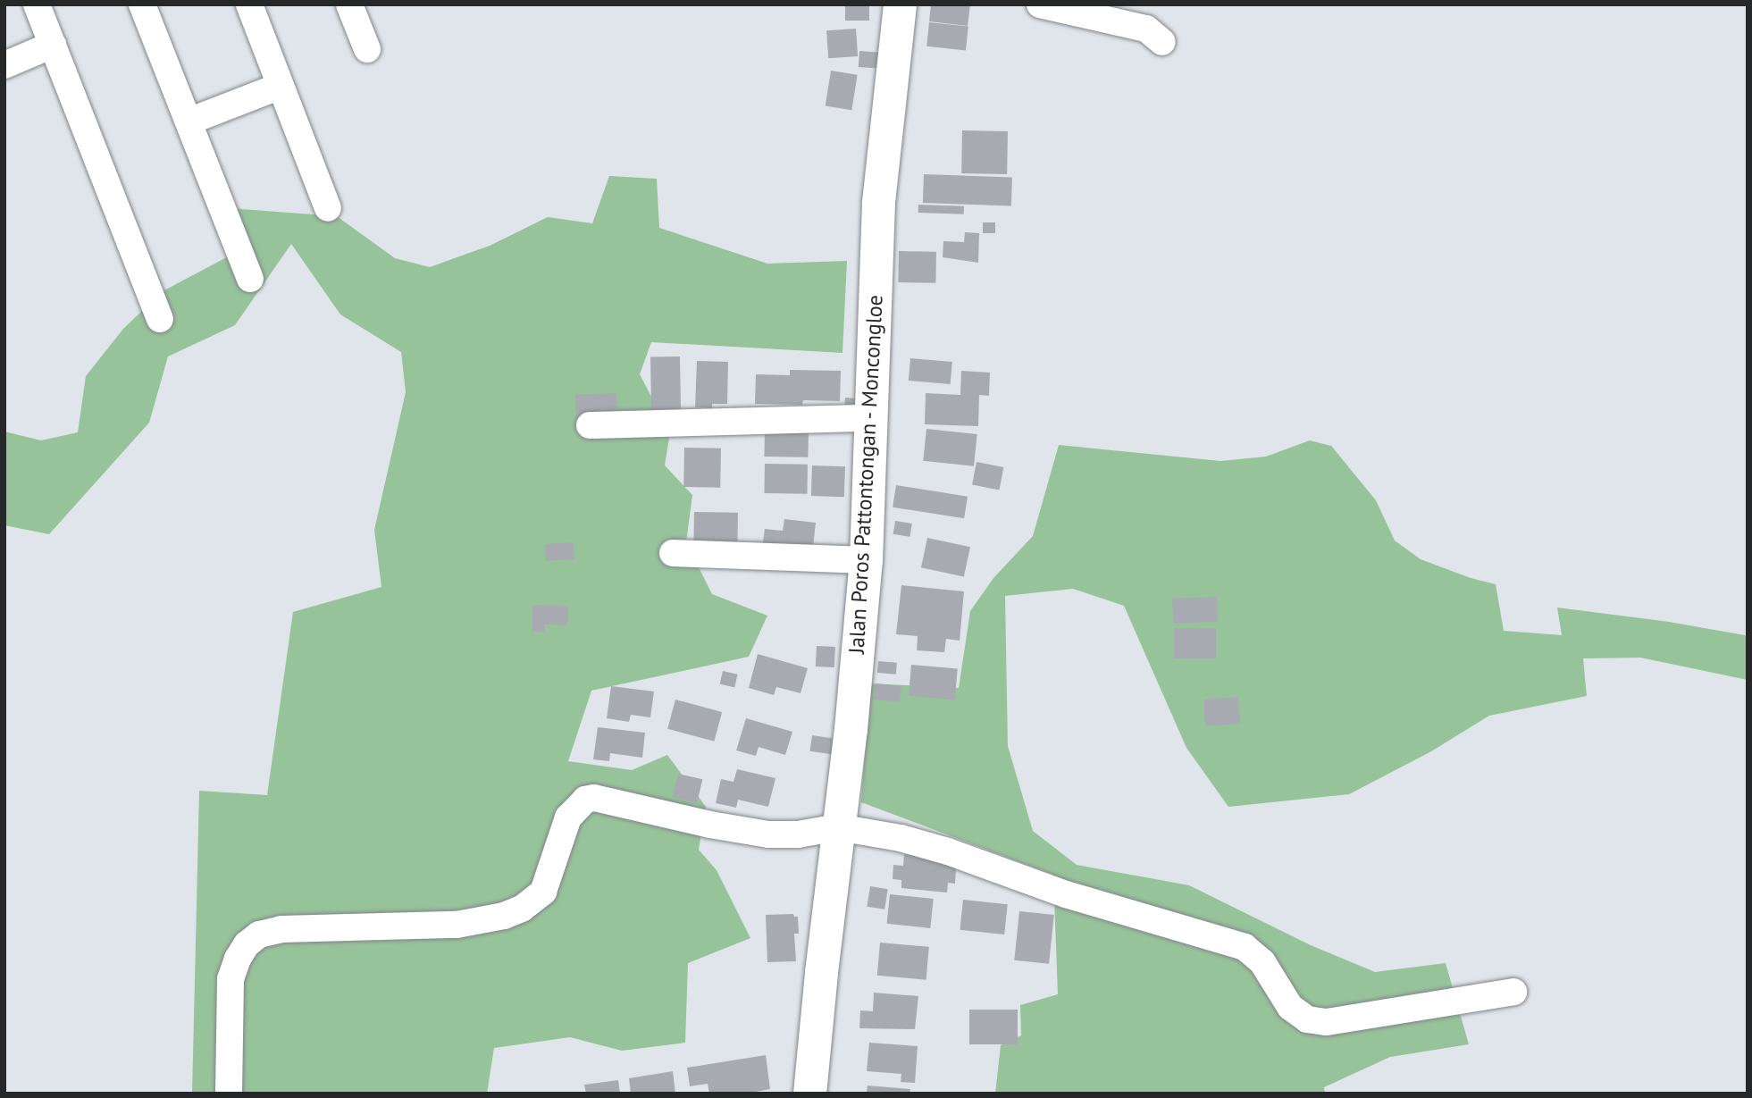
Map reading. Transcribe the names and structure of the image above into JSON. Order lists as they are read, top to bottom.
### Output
{
  "streets": {
    "street": ["Jalan Poros Pattontongan - Moncongloe"]
  }
}
